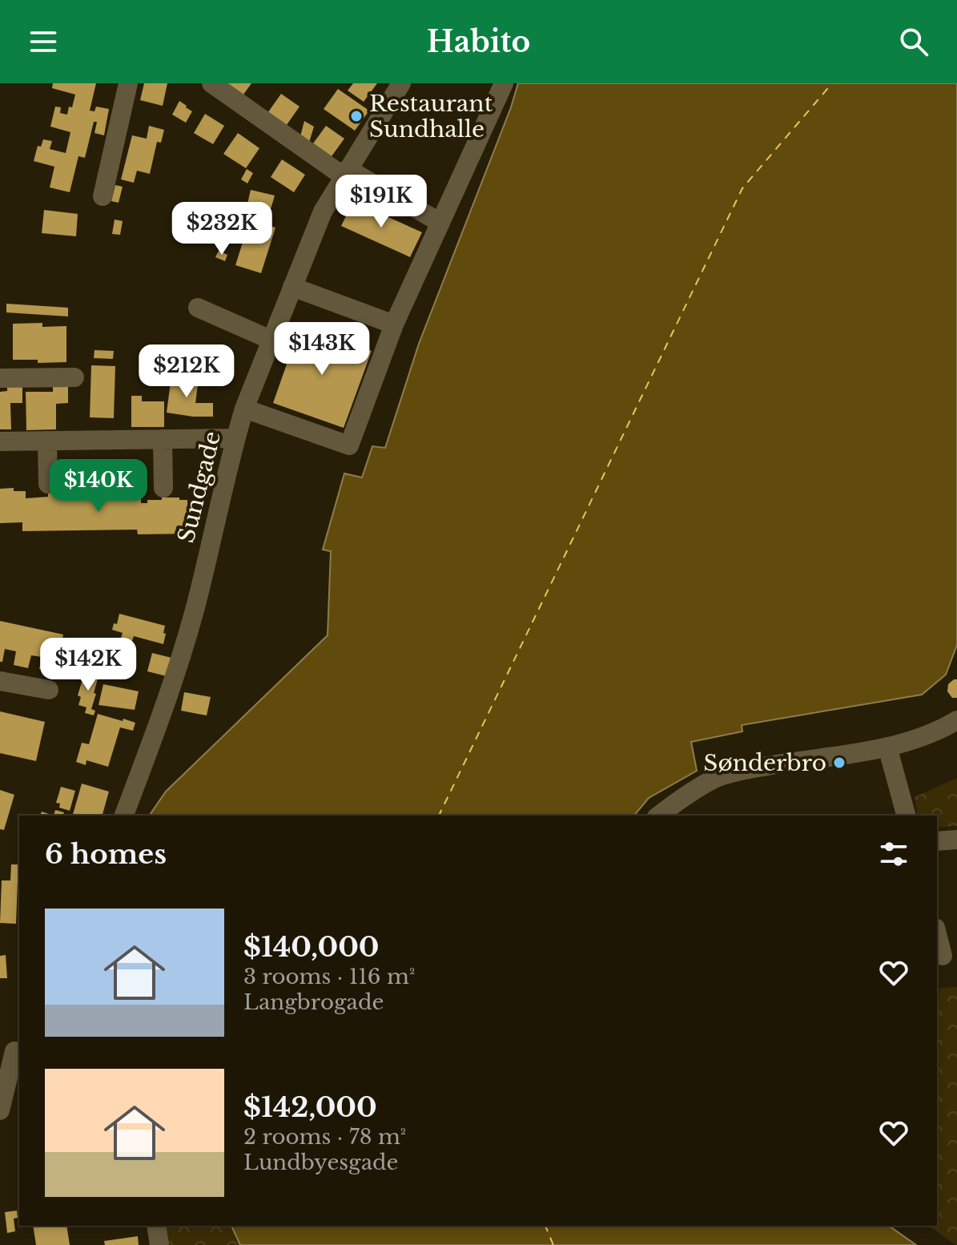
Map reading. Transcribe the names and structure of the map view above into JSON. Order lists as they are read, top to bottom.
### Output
{
  "streets": {
    "street": ["Sundgade"]
  },
  "places": ["Restaurant Sundhalle", "Sønderbro"],
  "page": {
    "header": "Habito",
    "price": [
      "$191K",
      "$232K",
      "$143K",
      "$212K",
      "$140K",
      "$142K"
    ],
    "heading": "6 homes",
    "list": [
      {
        "name": "$140,000",
        "note": "3 rooms · 116 m² · Langbrogade"
      },
      {
        "name": "$142,000",
        "note": "2 rooms · 78 m² · Lundbyesgade"
      }
    ]
  }
}
